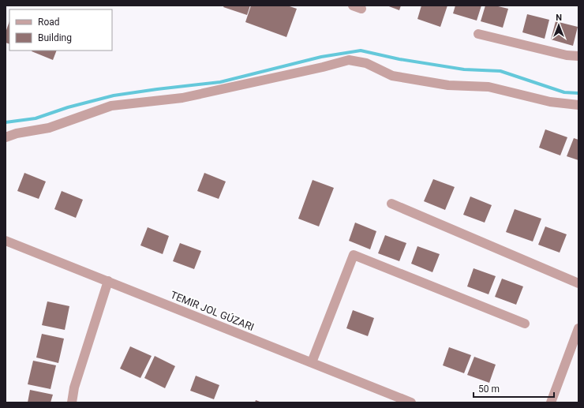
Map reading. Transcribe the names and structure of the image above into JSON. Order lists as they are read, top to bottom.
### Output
{
  "legend": ["Road", "Building"],
  "scale_bar": "50 m",
  "north": "top"
}
